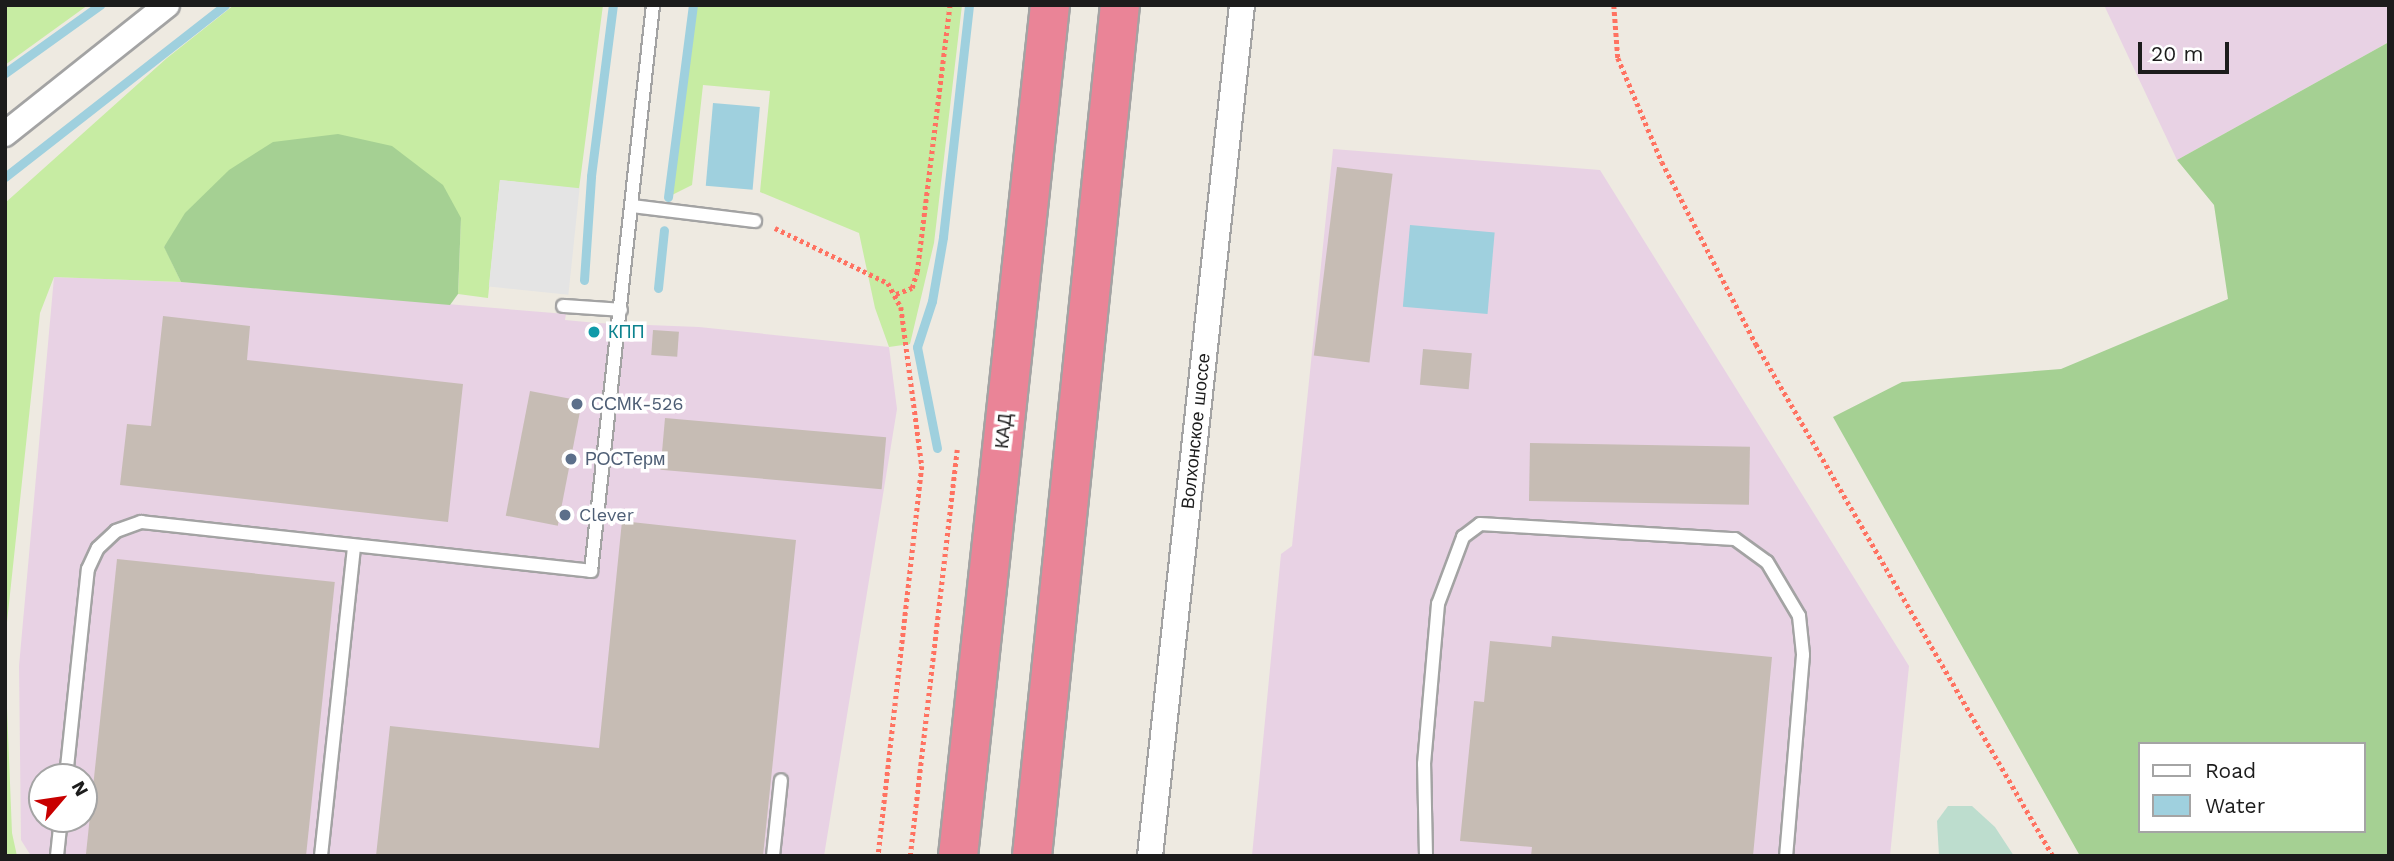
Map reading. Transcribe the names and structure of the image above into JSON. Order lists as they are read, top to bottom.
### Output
{
  "streets": {
    "highway": ["КАД"],
    "street": ["Волхонское шоссе"]
  },
  "places": [
    "КПП",
    "ССМК-526",
    "РОСТерм",
    "Clever"
  ],
  "legend": ["Road", "Water"],
  "scale_bar": "20 m",
  "north": "top right"
}
